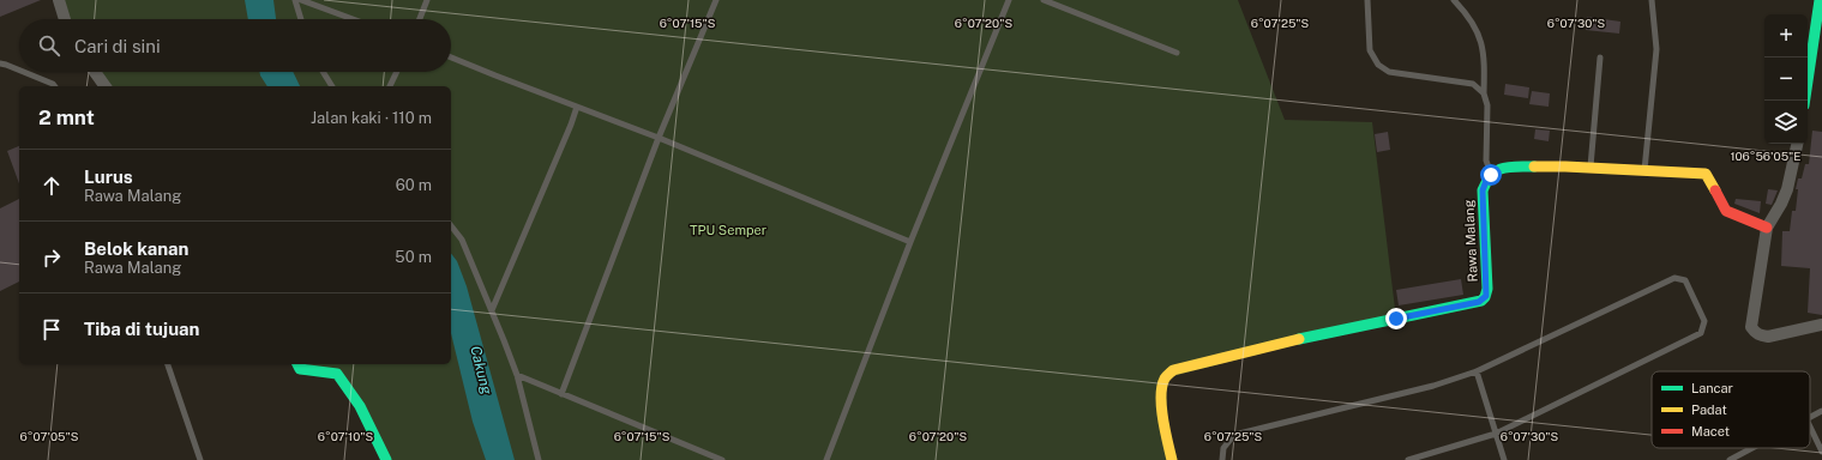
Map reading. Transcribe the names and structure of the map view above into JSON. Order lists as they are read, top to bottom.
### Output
{
  "streets": {
    "street": ["Rawa Malang"]
  },
  "water": ["Cakung"],
  "parks": ["TPU Semper"],
  "legend": ["Lancar", "Padat", "Macet"],
  "page": {
    "map_buttons": ["+", "−"],
    "search": "Cari di sini",
    "heading": ["2 mnt", "Jalan kaki · 110 m"],
    "list": [
      ["Lurus", "Rawa Malang", "60 m"],
      ["Belok kanan", "Rawa Malang", "50 m"],
      "Tiba di tujuan"
    ]
  },
  "coordinates": [
    "6°07'15\"S",
    "6°07'20\"S",
    "6°07'25\"S",
    "6°07'30\"S",
    "106°56'05\"E",
    "6°07'05\"S",
    "6°07'10\"S"
  ]
}
